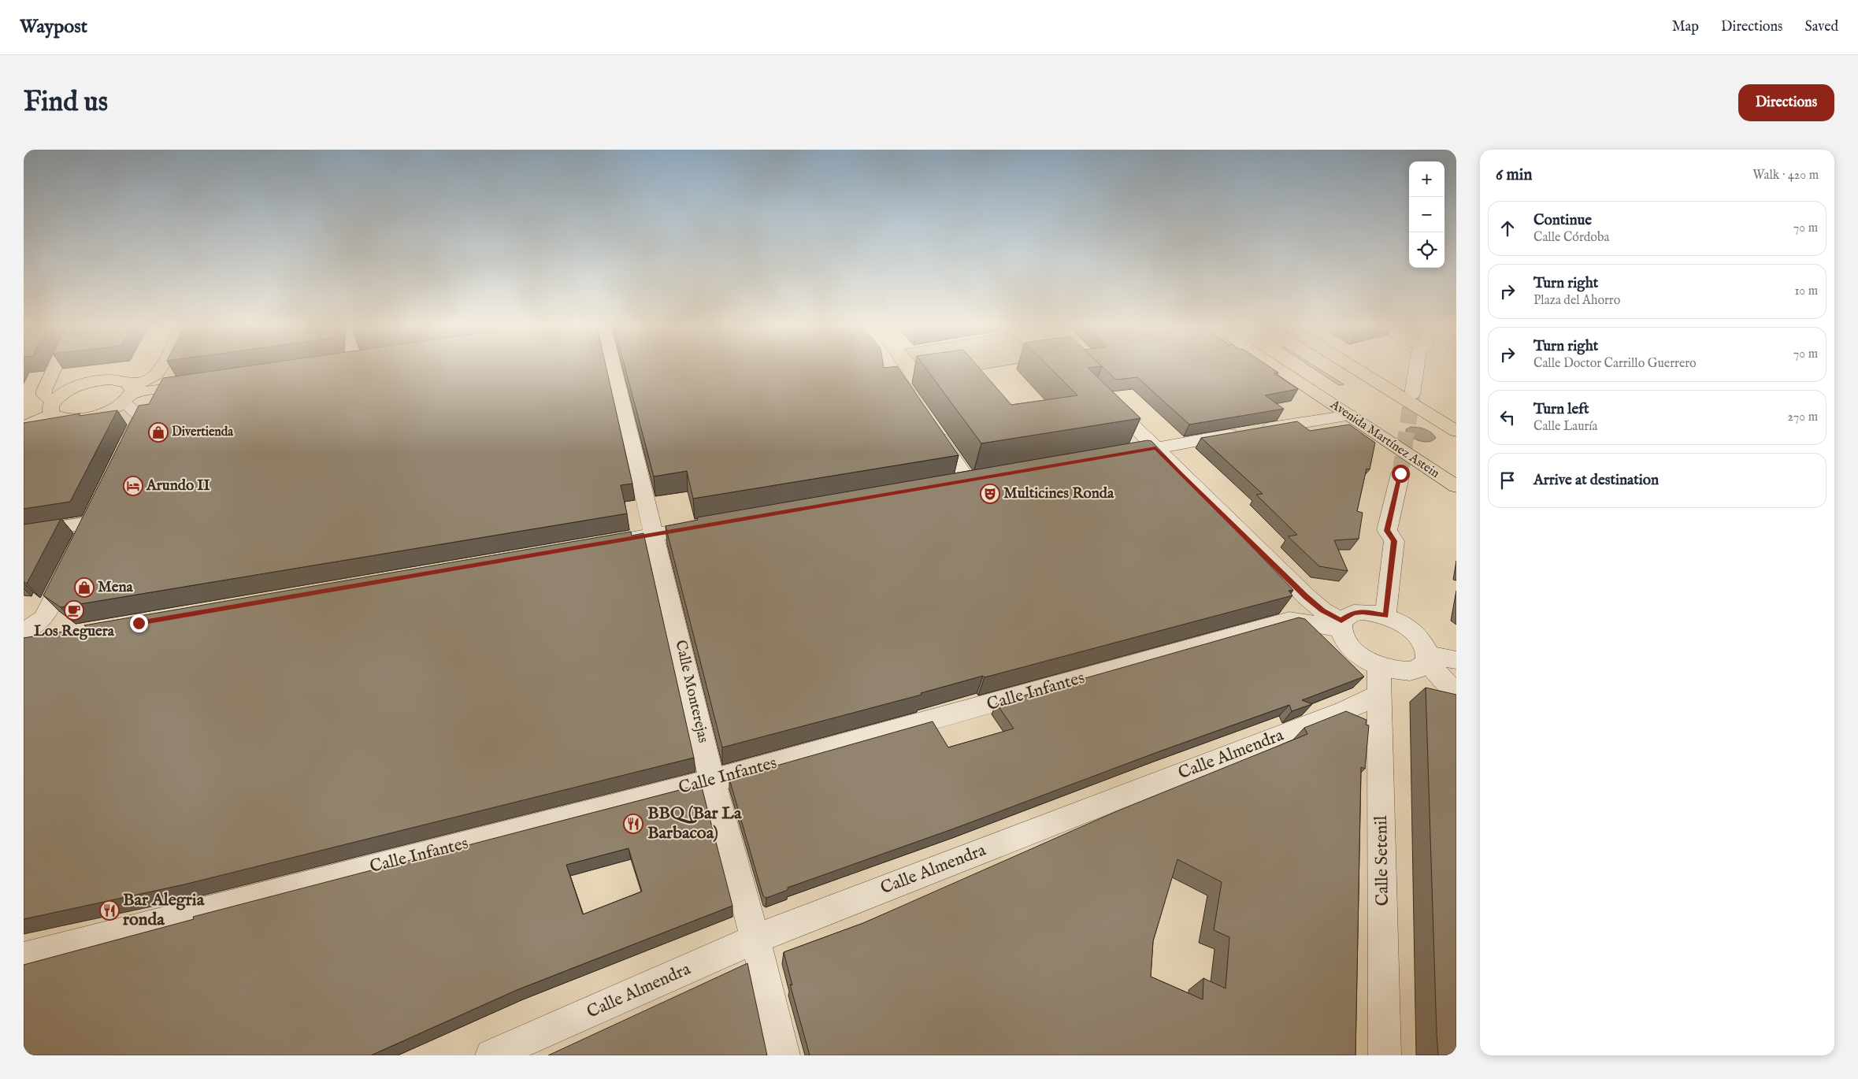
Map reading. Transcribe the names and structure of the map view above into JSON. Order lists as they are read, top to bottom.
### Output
{
  "streets": {
    "main road": ["Avenida Martínez Astein"],
    "street": [
      "Calle Monterejas",
      "Calle Infantes",
      "Calle Almendra",
      "Calle Setenil"
    ]
  },
  "crossings": [
    ["Calle Monterejas", "Calle Infantes"],
    ["Calle Monterejas", "Calle Almendra"],
    ["Calle Almendra", "Calle Setenil"]
  ],
  "places": {
    "shop": ["Divertienda", "Mena"],
    "hotel": ["Arundo II"],
    "theatre": ["Multicines Ronda"],
    "cafe": ["Los Reguera"],
    "restaurant": ["BBQ (Bar La Barbacoa)", "Bar Alegria ronda"]
  },
  "page": {
    "header": "Waypost",
    "nav": ["Map", "Directions", "Saved"],
    "buttons": "Directions",
    "title": "Find us",
    "heading": ["6 min", "Walk · 420 m"],
    "map_buttons": ["+", "−"],
    "list": [
      ["Continue", "Calle Córdoba", "70 m"],
      ["Turn right", "Plaza del Ahorro", "10 m"],
      ["Turn right", "Calle Doctor Carrillo Guerrero", "70 m"],
      ["Turn left", "Calle Lauría", "270 m"],
      "Arrive at destination"
    ]
  }
}
